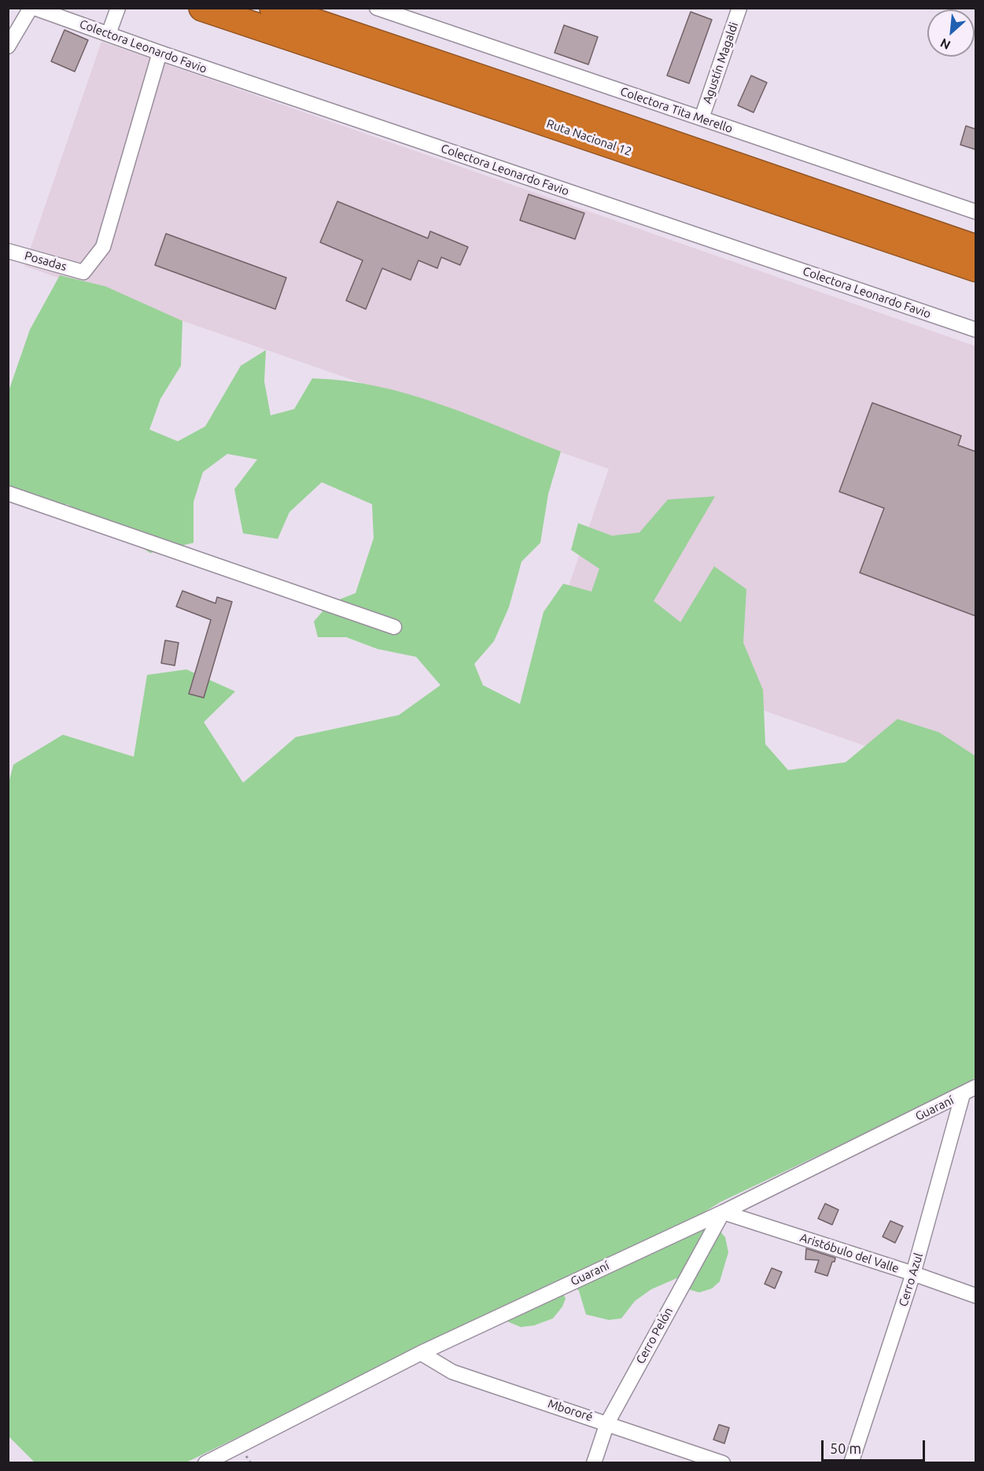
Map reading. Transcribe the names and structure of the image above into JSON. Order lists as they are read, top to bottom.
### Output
{
  "streets": {
    "highway": ["Ruta Nacional 12"],
    "street": [
      "Colectora Leonardo Favio",
      "Agustín Magaldi",
      "Colectora Tita Merello",
      "Posadas",
      "Guaraní",
      "Aristóbulo del Valle",
      "Cerro Azul",
      "Cerro Pelón",
      "Mbororé"
    ]
  },
  "crossings": [
    ["Colectora Leonardo Favio", "Posadas"],
    ["Agustín Magaldi", "Colectora Tita Merello"],
    ["Guaraní", "Aristóbulo del Valle"],
    ["Guaraní", "Cerro Azul"],
    ["Guaraní", "Cerro Pelón"],
    ["Guaraní", "Mbororé"],
    ["Aristóbulo del Valle", "Cerro Azul"],
    ["Aristóbulo del Valle", "Cerro Pelón"],
    ["Cerro Pelón", "Mbororé"]
  ],
  "scale_bar": "50 m",
  "north": "bottom left"
}
